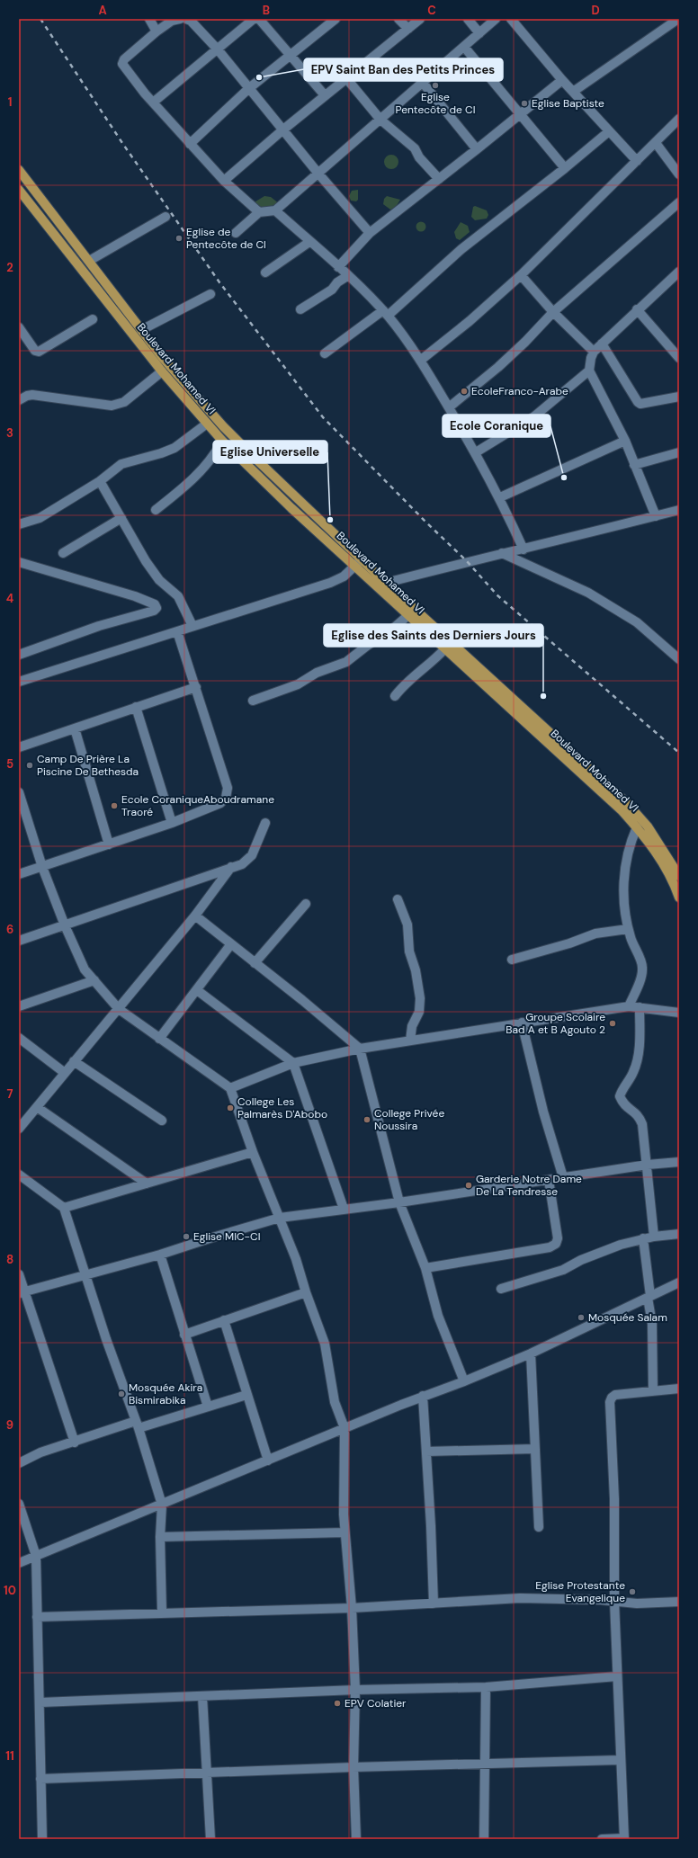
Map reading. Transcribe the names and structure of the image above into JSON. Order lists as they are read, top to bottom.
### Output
{
  "streets": {
    "main road": ["Boulevard Mohamed VI"]
  },
  "places": [
    "EPV Saint Ban des Petits Princes",
    "Eglise Pentecôte de CI",
    "Eglise Baptiste",
    "Eglise de Pentecôte de CI",
    "EcoleFranco-Arabe",
    "Ecole Coranique",
    "Eglise Universelle",
    "Eglise des Saints des Derniers Jours",
    "Camp De Prière La Piscine De Bethesda",
    "Ecole CoraniqueAboudramane Traoré",
    "Groupe Scolaire Bad A et B Agouto 2",
    "College Les Palmarès D'Abobo",
    "College Privée Noussira",
    "Garderie Notre Dame De La Tendresse",
    "Eglise MIC-CI",
    "Mosquée Salam",
    "Mosquée Akira Bismirabika",
    "Eglise Protestante Evangelique",
    "EPV Colatier"
  ],
  "grid": {
    "columns": [
      "A",
      "B",
      "C",
      "D"
    ],
    "rows": [
      "1",
      "2",
      "3",
      "4",
      "5",
      "6",
      "7",
      "8",
      "9",
      "10",
      "11"
    ]
  }
}
